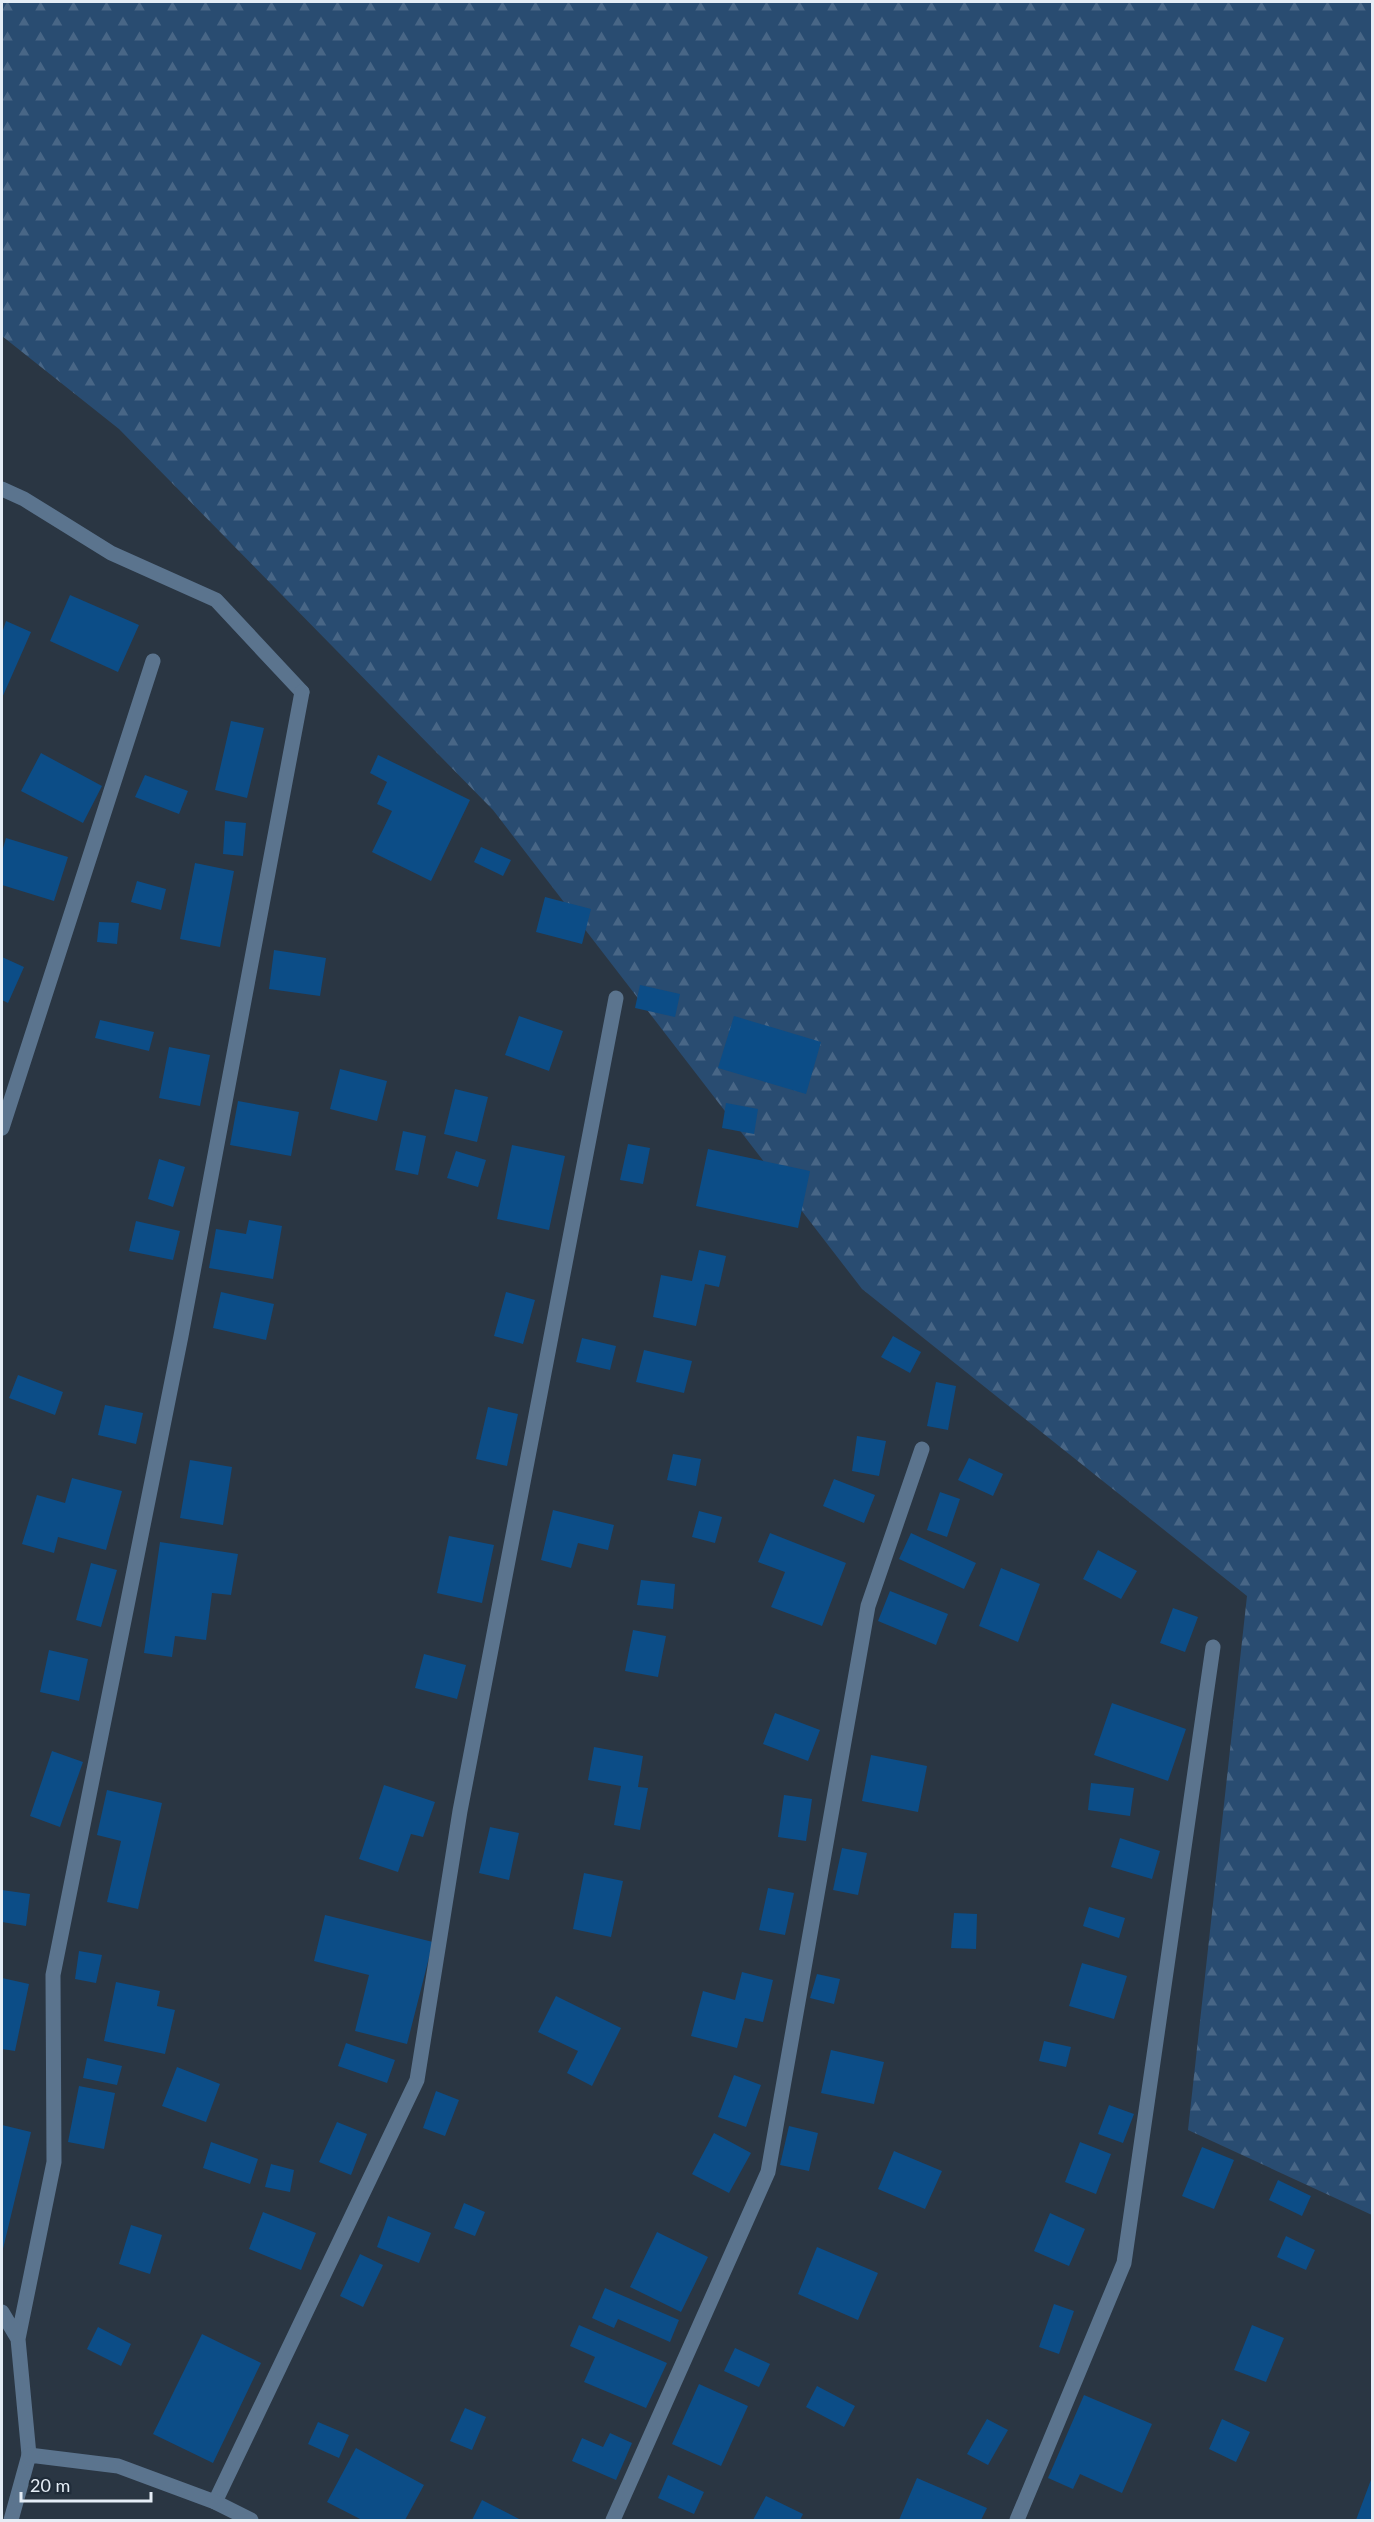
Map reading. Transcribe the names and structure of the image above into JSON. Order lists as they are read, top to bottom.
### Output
{
  "scale_bar": "20 m"
}
